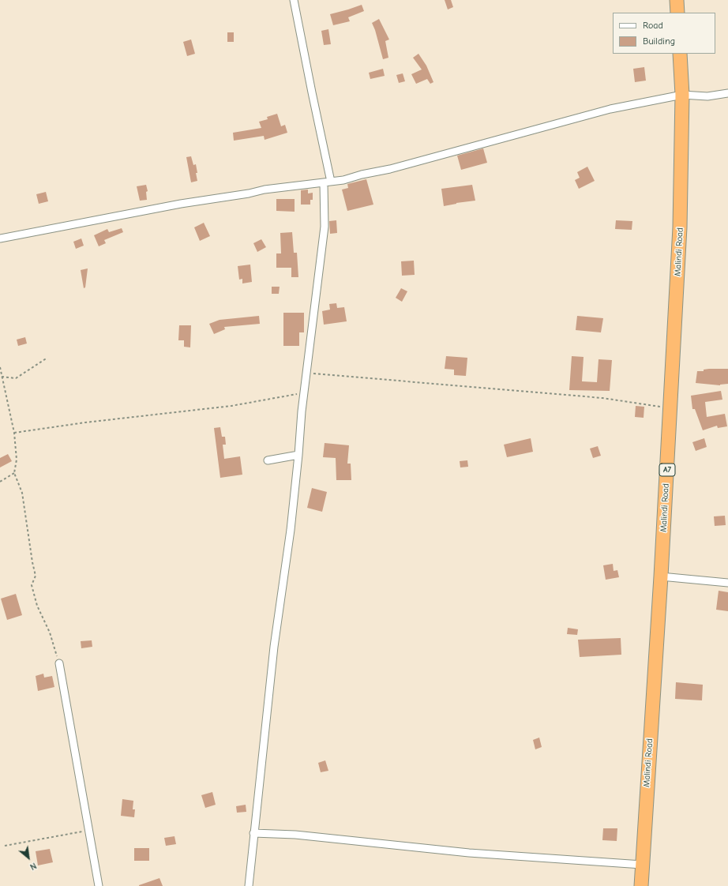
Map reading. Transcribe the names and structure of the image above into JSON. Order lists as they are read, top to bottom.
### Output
{
  "streets": {
    "highway": ["Malindi Road", "A7"]
  },
  "legend": ["Road", "Building"],
  "north": "bottom right"
}
